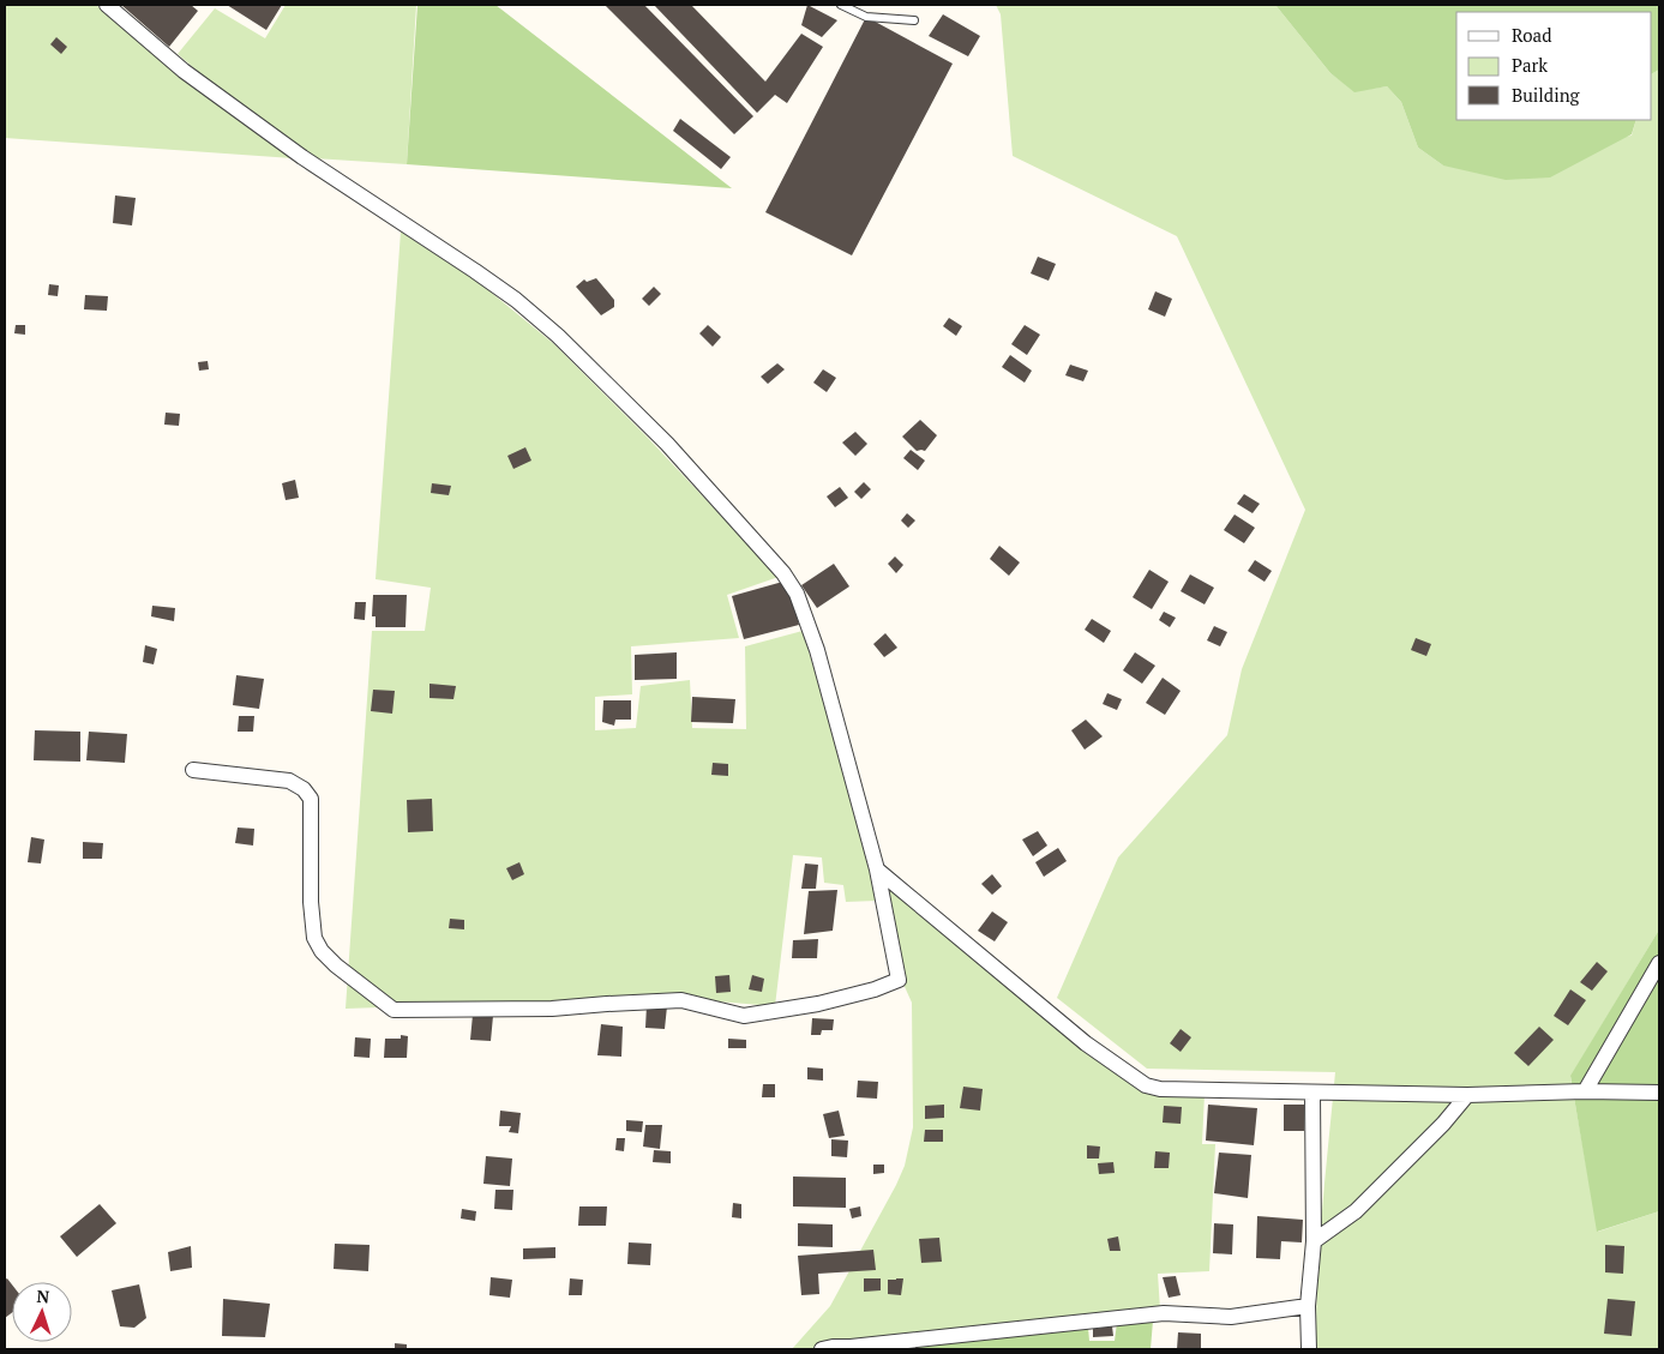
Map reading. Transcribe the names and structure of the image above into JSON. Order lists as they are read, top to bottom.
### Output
{
  "legend": ["Road", "Park", "Building"],
  "north": "top"
}
